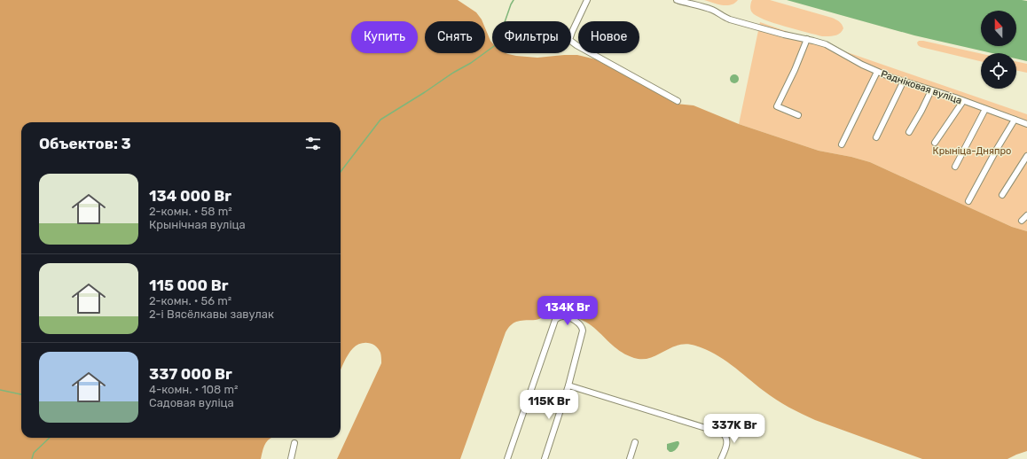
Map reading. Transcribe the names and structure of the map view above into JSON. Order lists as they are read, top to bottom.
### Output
{
  "streets": {
    "street": ["Радніковая вуліца"]
  },
  "parks": ["Крыніца-Дняпро"],
  "north": "top",
  "page": {
    "chip": [
      "Купить",
      "Снять",
      "Фильтры",
      "Новое"
    ],
    "heading": "Объектов: 3",
    "list": [
      {
        "name": "134 000 Br",
        "note": "2-комн. · 58 m² · Крынічная вуліца"
      },
      {
        "name": "115 000 Br",
        "note": "2-комн. · 56 m² · 2-і Вясёлкавы завулак"
      },
      {
        "name": "337 000 Br",
        "note": "4-комн. · 108 m² · Садовая вуліца"
      }
    ],
    "price": ["134K Br", "115K Br", "337K Br"]
  }
}
